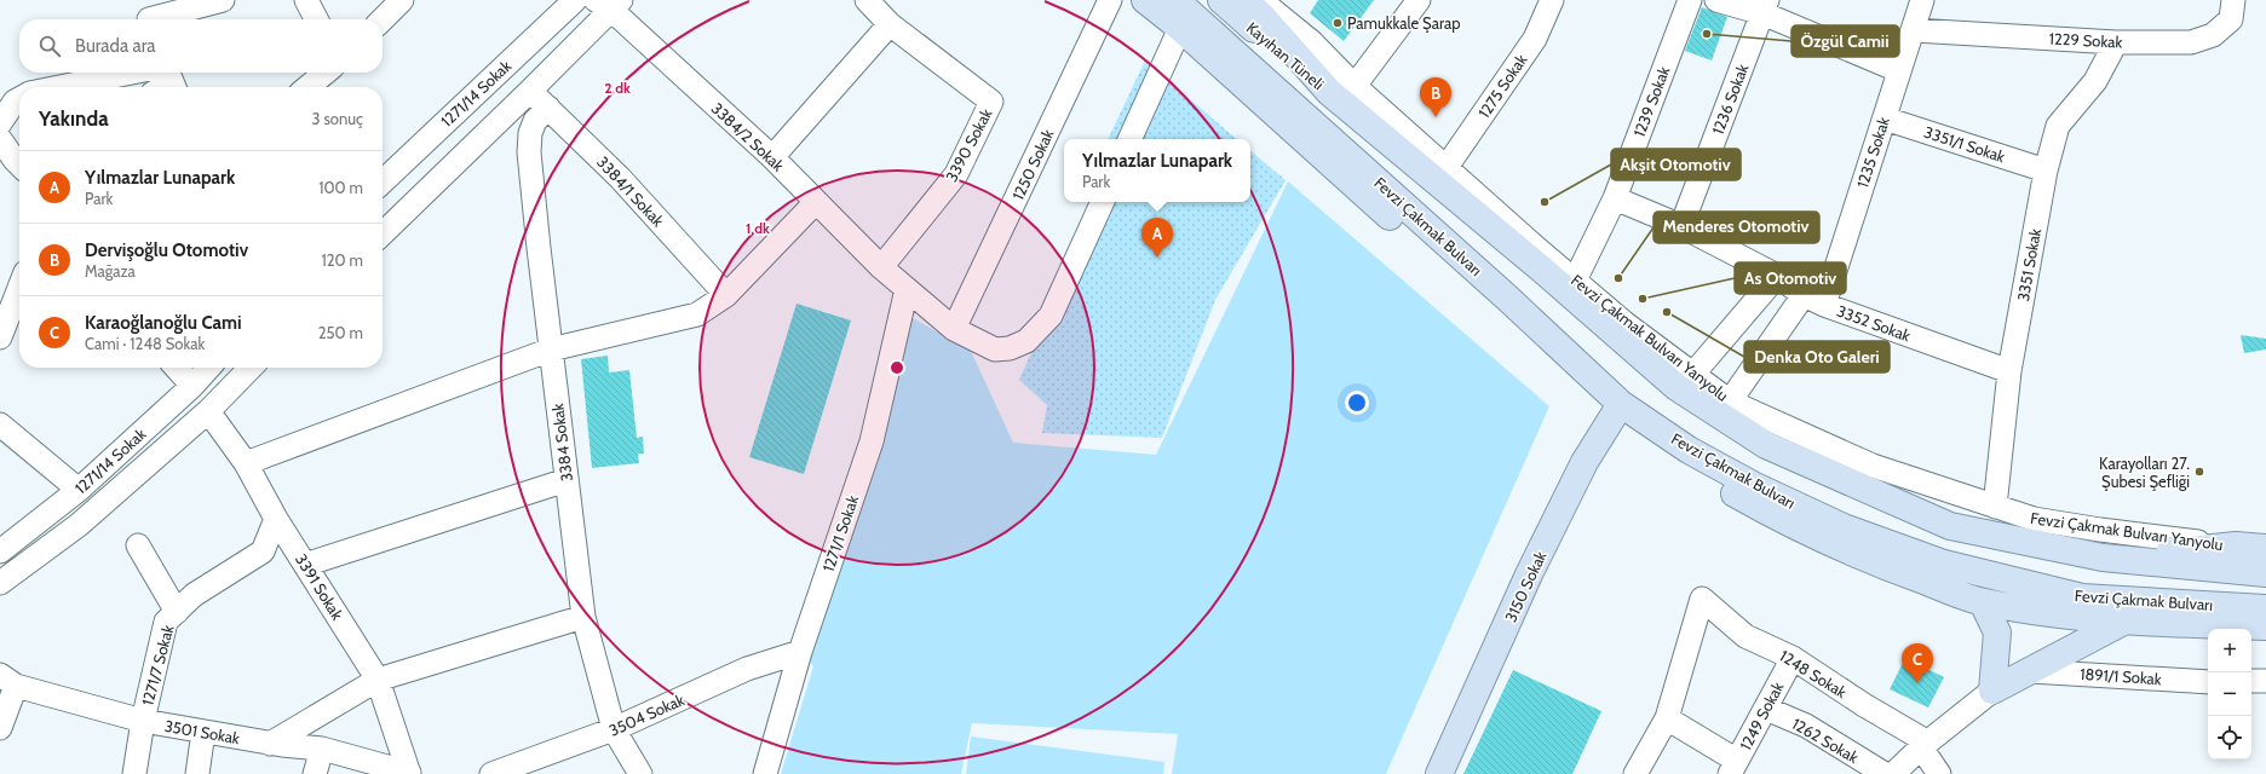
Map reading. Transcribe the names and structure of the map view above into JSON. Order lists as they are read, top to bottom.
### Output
{
  "streets": {
    "main road": ["Kayıhan Tüneli", "Fevzi Çakmak Bulvarı", "3150 Sokak"],
    "street": [
      "1229 Sokak",
      "1275 Sokak",
      "1271/14 Sokak",
      "1236 Sokak",
      "1239 Sokak",
      "3384/2 Sokak",
      "3351/1 Sokak",
      "3390 Sokak",
      "1235 Sokak",
      "1250 Sokak",
      "3384/1 Sokak",
      "3351 Sokak",
      "3352 Sokak",
      "Fevzi Çakmak Bulvarı Yanyolu",
      "3384 Sokak",
      "1271/1 Sokak",
      "3391 Sokak",
      "1271/7 Sokak",
      "1248 Sokak",
      "1891/1 Sokak",
      "3504 Sokak",
      "1249 Sokak",
      "3501 Sokak",
      "1262 Sokak"
    ]
  },
  "crossings": [
    ["1229 Sokak", "1235 Sokak"],
    ["1229 Sokak", "3351 Sokak"],
    ["Kayıhan Tüneli", "Fevzi Çakmak Bulvarı Yanyolu"],
    ["1275 Sokak", "Fevzi Çakmak Bulvarı Yanyolu"],
    ["1236 Sokak", "3352 Sokak"],
    ["1239 Sokak", "3352 Sokak"],
    ["1239 Sokak", "Fevzi Çakmak Bulvarı Yanyolu"],
    ["3384/2 Sokak", "3390 Sokak"],
    ["3384/2 Sokak", "1250 Sokak"],
    ["3384/2 Sokak", "1271/1 Sokak"],
    ["3351/1 Sokak", "1235 Sokak"],
    ["3351/1 Sokak", "3351 Sokak"],
    ["1235 Sokak", "3352 Sokak"],
    ["1235 Sokak", "Fevzi Çakmak Bulvarı Yanyolu"],
    ["3384/1 Sokak", "3384 Sokak"],
    ["Fevzi Çakmak Bulvarı", "3150 Sokak"],
    ["3351 Sokak", "3352 Sokak"],
    ["3351 Sokak", "Fevzi Çakmak Bulvarı Yanyolu"],
    ["3384 Sokak", "3504 Sokak"],
    ["1271/1 Sokak", "3504 Sokak"],
    ["3391 Sokak", "1271/7 Sokak"],
    ["3391 Sokak", "3501 Sokak"],
    ["1271/7 Sokak", "3501 Sokak"],
    ["1248 Sokak", "1249 Sokak"],
    ["1249 Sokak", "1262 Sokak"]
  ],
  "places": [
    "Pamukkale Şarap",
    "Özgül Camii",
    "Akşit Otomotiv",
    "Menderes Otomotiv",
    "As Otomotiv",
    "Denka Oto Galeri",
    "Karayolları 27. Şubesi Şefliği"
  ],
  "page": {
    "search": "Burada ara",
    "pins": ["B", "A", "C"],
    "heading": ["Yakında", "3 sonuç"],
    "popup": ["Yılmazlar Lunapark", "Park"],
    "list": [
      {
        "mark": "A",
        "name": "Yılmazlar Lunapark",
        "note": "Park",
        "value": "100 m"
      },
      {
        "mark": "B",
        "name": "Dervişoğlu Otomotiv",
        "note": "Mağaza",
        "value": "120 m"
      },
      {
        "mark": "C",
        "name": "Karaoğlanoğlu Cami",
        "note": "Cami · 1248 Sokak",
        "value": "250 m"
      }
    ],
    "map_buttons": ["+", "−"]
  },
  "rings": ["2 dk", "1 dk"]
}
